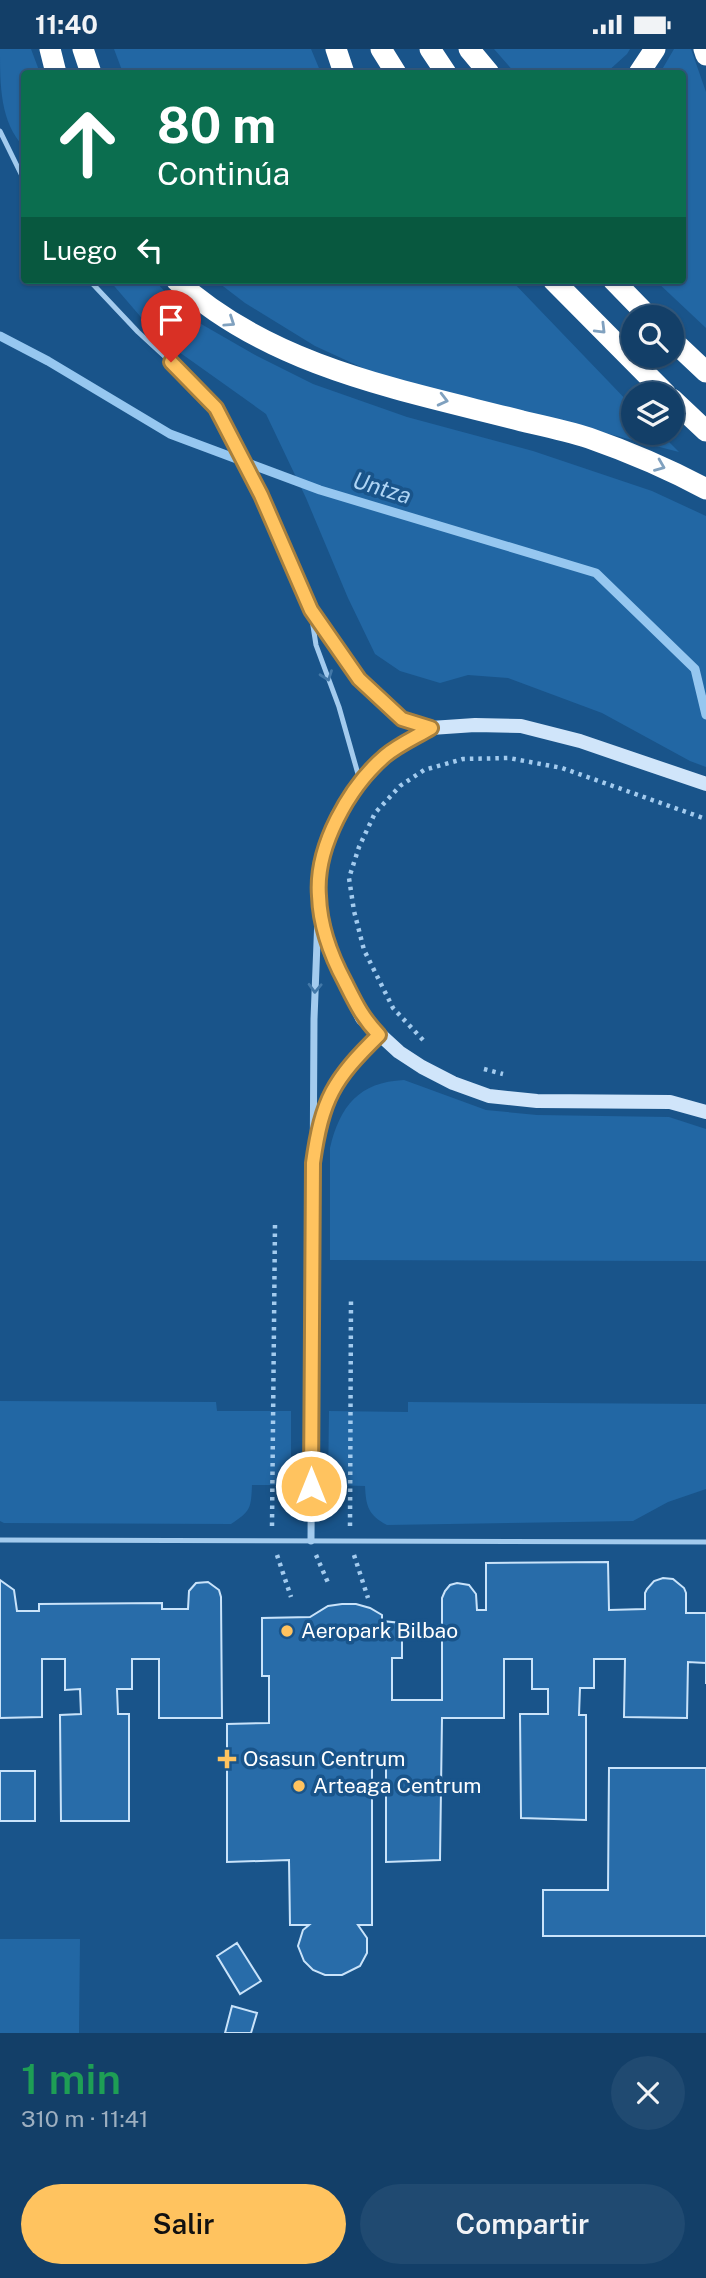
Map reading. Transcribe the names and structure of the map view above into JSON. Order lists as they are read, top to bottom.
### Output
{
  "water": ["Untza"],
  "places": {
    "other": ["Aeropark Bilbao", "Arteaga Centrum"],
    "health": ["Osasun Centrum"]
  },
  "page": {
    "status": "11:40",
    "turn": ["80 m", "Continúa"],
    "then": "Luego",
    "heading": ["1 min", "310 m · 11:41"],
    "buttons": ["Salir", "Compartir"]
  }
}
